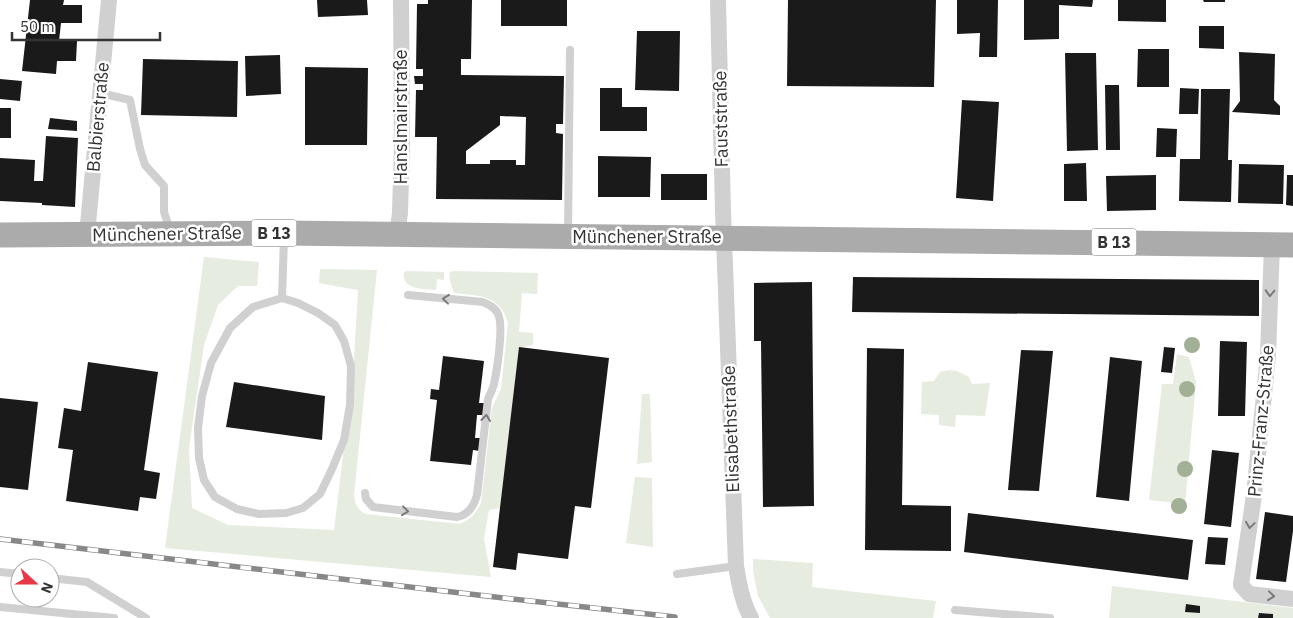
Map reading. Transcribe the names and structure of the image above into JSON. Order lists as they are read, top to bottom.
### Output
{
  "streets": {
    "main road": ["B 13", "Münchener Straße"],
    "street": [
      "Balbierstraße",
      "Hanslmairstraße",
      "Fauststraße",
      "Prinz-Franz-Straße",
      "Elisabethstraße"
    ]
  },
  "crossings": [
    ["Balbierstraße", "Münchener Straße"],
    ["Hanslmairstraße", "Münchener Straße"],
    ["Fauststraße", "Münchener Straße"],
    ["Fauststraße", "Elisabethstraße"],
    ["Münchener Straße", "Prinz-Franz-Straße"],
    ["Münchener Straße", "Elisabethstraße"]
  ],
  "one_way": ["Prinz-Franz-Straße"],
  "scale_bar": "50 m",
  "north": "right"
}
